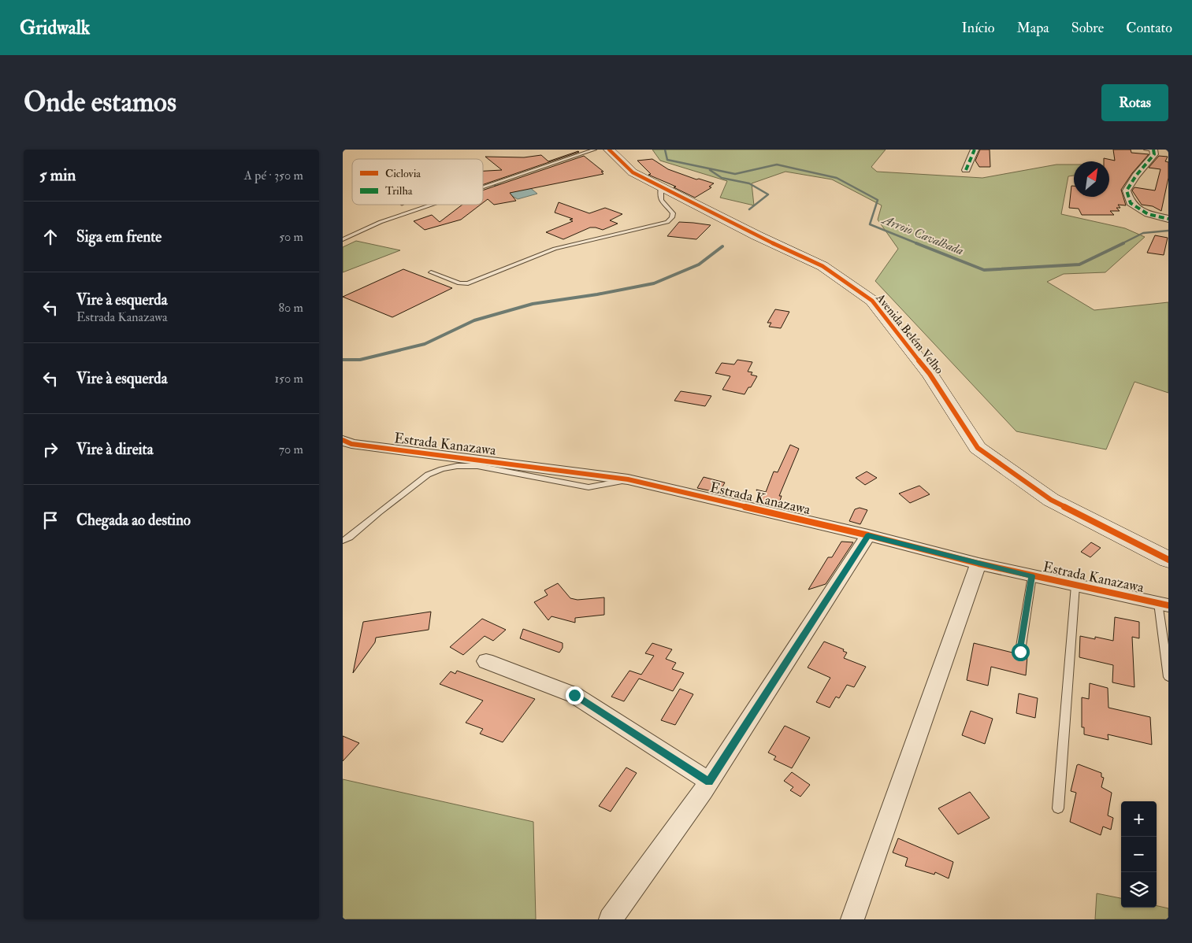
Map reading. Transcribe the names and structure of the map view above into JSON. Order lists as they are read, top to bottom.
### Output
{
  "streets": {
    "main road": ["Avenida Belém Velho"],
    "street": ["Estrada Kanazawa"]
  },
  "water": ["Arroio Cavalhada"],
  "legend": ["Ciclovia", "Trilha"],
  "north": "top right",
  "page": {
    "header": "Gridwalk",
    "nav": [
      "Início",
      "Mapa",
      "Sobre",
      "Contato"
    ],
    "buttons": "Rotas",
    "title": "Onde estamos",
    "heading": ["5 min", "A pé · 350 m"],
    "list": [
      ["Siga em frente", "50 m"],
      ["Vire à esquerda", "Estrada Kanazawa", "80 m"],
      ["Vire à esquerda", "150 m"],
      ["Vire à direita", "70 m"],
      "Chegada ao destino"
    ],
    "map_buttons": ["+", "−"]
  }
}
